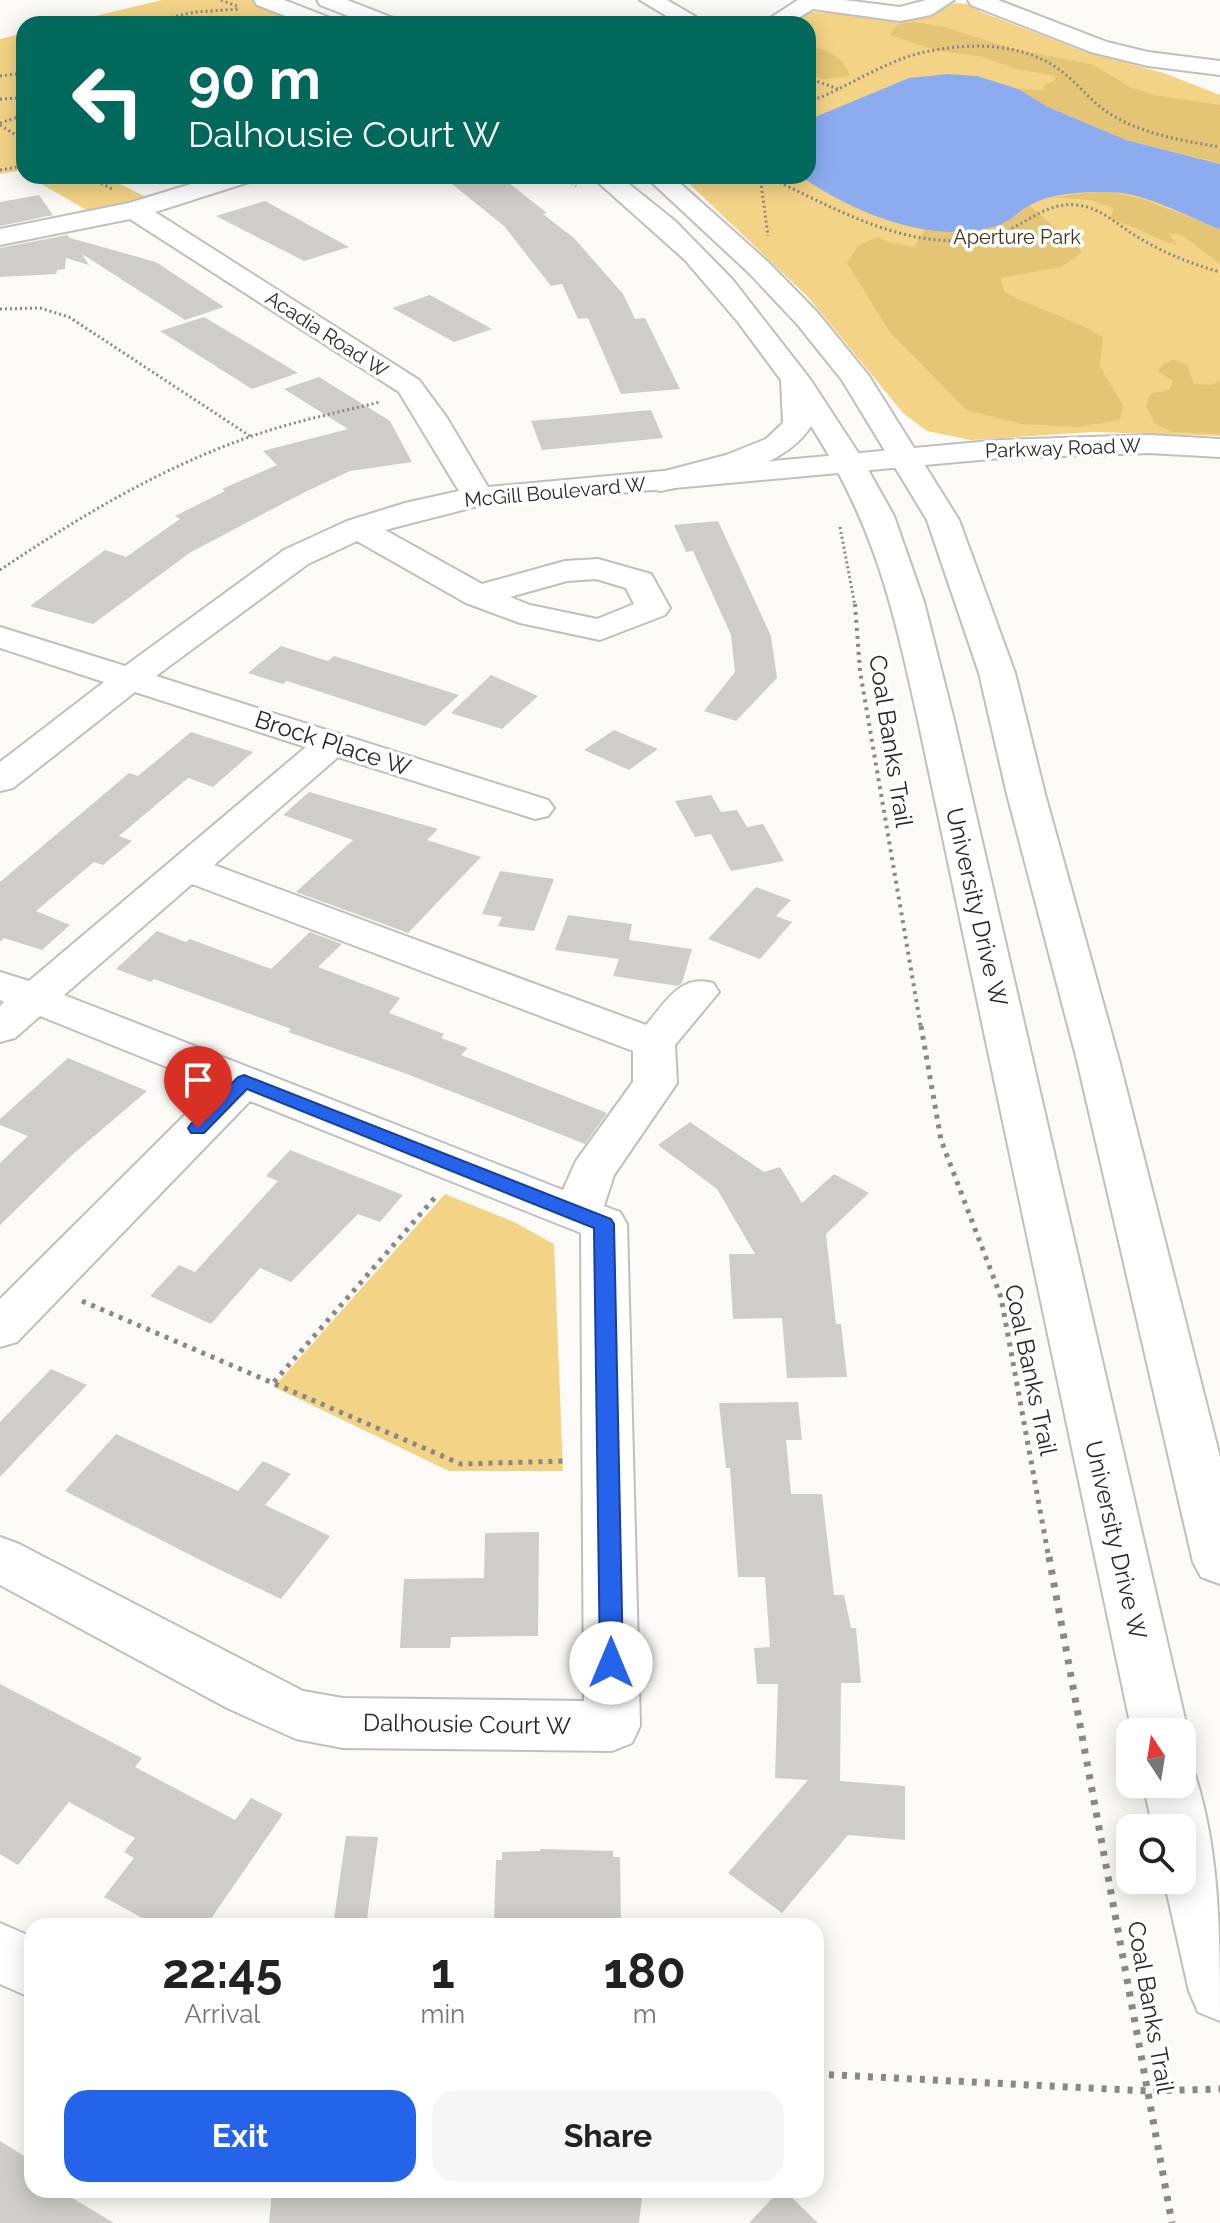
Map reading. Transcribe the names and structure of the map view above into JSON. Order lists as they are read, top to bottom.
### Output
{
  "streets": {
    "main road": [
      "Acadia Road W",
      "Parkway Road W",
      "McGill Boulevard W",
      "Brock Place W",
      "University Drive W",
      "Dalhousie Court W"
    ],
    "path": ["Coal Banks Trail"]
  },
  "crossings": [
    ["Acadia Road W", "McGill Boulevard W"],
    ["Parkway Road W", "McGill Boulevard W"],
    ["McGill Boulevard W", "Coal Banks Trail"],
    ["McGill Boulevard W", "Brock Place W"],
    ["McGill Boulevard W", "University Drive W"],
    ["Coal Banks Trail", "University Drive W"]
  ],
  "parks": ["Aperture Park"],
  "north": "top",
  "page": {
    "turn": ["90 m", "Dalhousie Court W"],
    "eta": [
      "22:45",
      "Arrival",
      "1",
      "min",
      "180",
      "m"
    ],
    "buttons": ["Exit", "Share"]
  }
}
